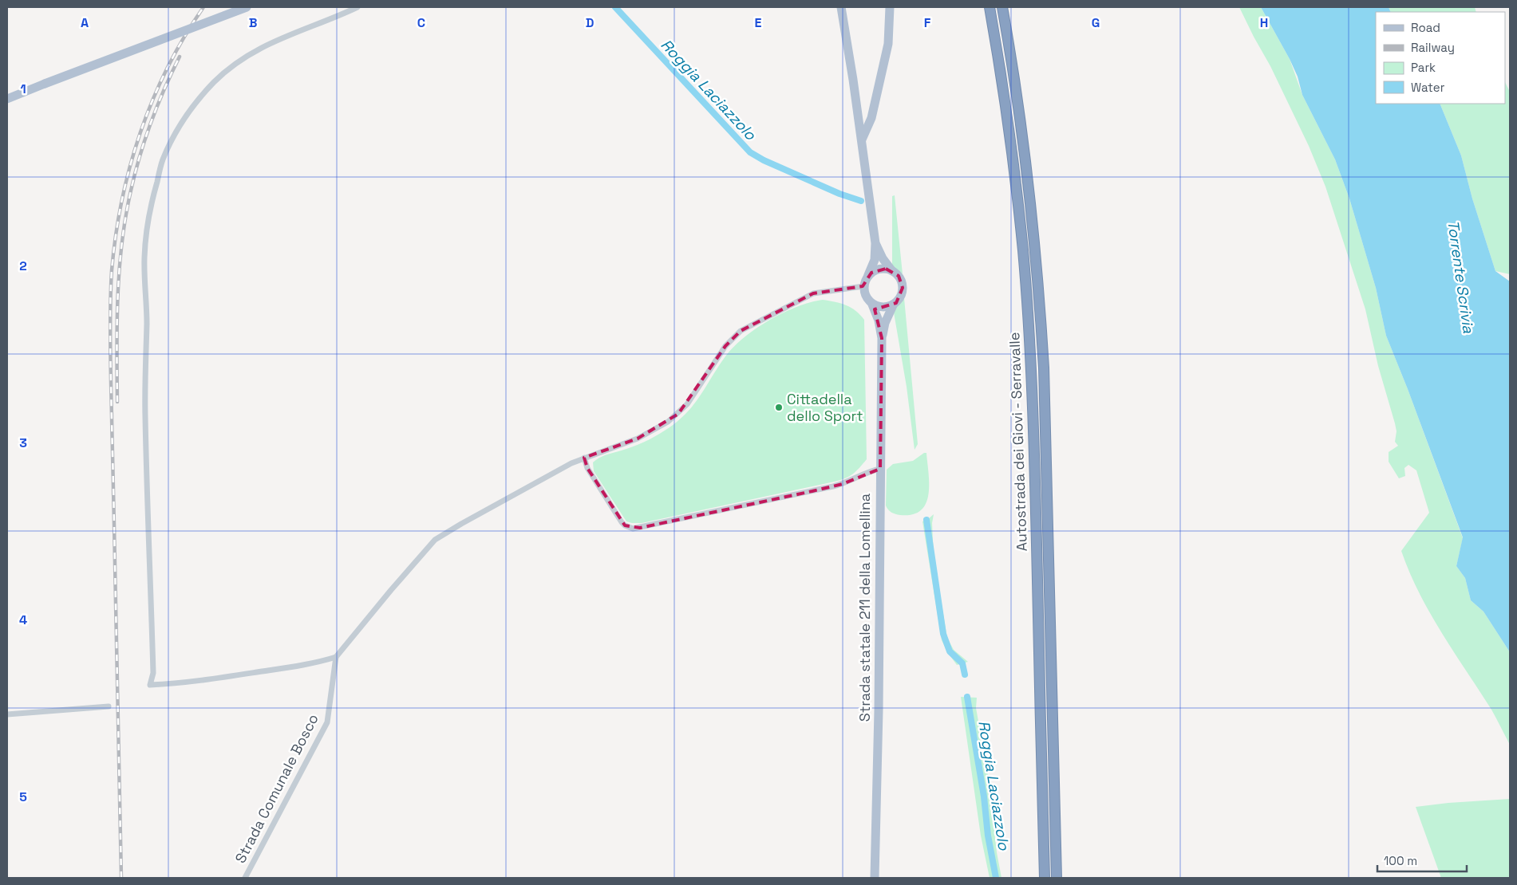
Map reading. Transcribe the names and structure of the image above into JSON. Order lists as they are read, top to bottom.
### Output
{
  "streets": {
    "highway": ["Autostrada dei Giovi - Serravalle"],
    "main road": ["Strada statale 211 della Lomellina"],
    "street": ["Strada Comunale Bosco"]
  },
  "water": ["Roggia Laciazzolo", "Torrente Scrivia"],
  "places": ["Cittadella dello Sport"],
  "legend": [
    "Road",
    "Railway",
    "Park",
    "Water"
  ],
  "scale_bar": "100 m",
  "grid": {
    "columns": [
      "A",
      "B",
      "C",
      "D",
      "E",
      "F",
      "G",
      "H"
    ],
    "rows": [
      "1",
      "2",
      "3",
      "4",
      "5"
    ]
  }
}
